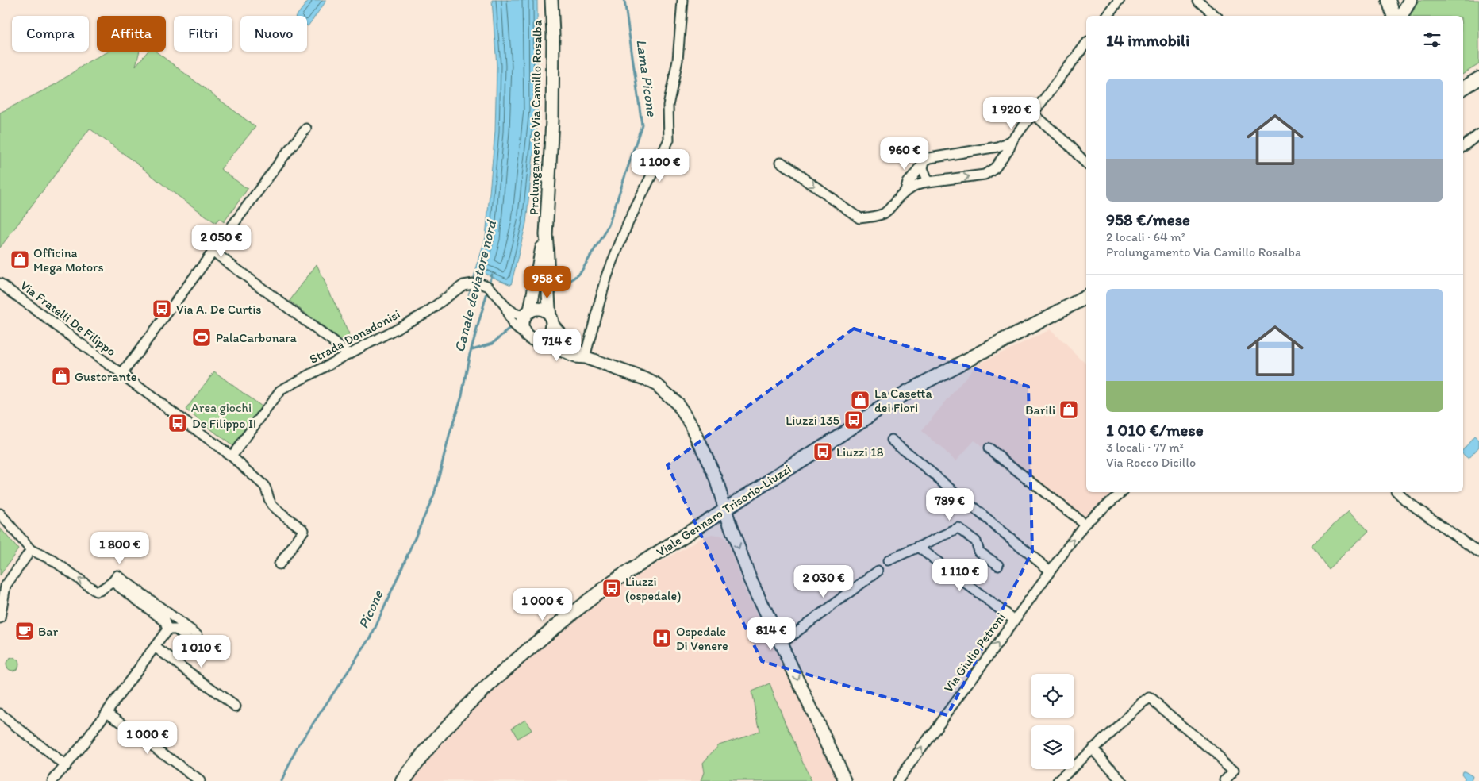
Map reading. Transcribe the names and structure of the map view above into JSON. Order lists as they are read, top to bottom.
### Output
{
  "streets": {
    "main road": ["Viale Gennaro Trisorio-Liuzzi"],
    "street": [
      "Prolungamento Via Camillo Rosalba",
      "Via Fratelli De Filippo",
      "Strada Donadonisi",
      "Via Giulio Petroni"
    ]
  },
  "crossings": [
    ["Prolungamento Via Camillo Rosalba", "Strada Donadonisi"],
    ["Via Fratelli De Filippo", "Strada Donadonisi"]
  ],
  "one_way": ["Via Giulio Petroni"],
  "water": ["Lama Picone", "Canale deviatore nord", "Picone"],
  "parks": ["Area giochi"],
  "places": {
    "shop": [
      "Officina Mega Motors",
      "Gustorante",
      "La Casetta dei Fiori",
      "Barili"
    ],
    "bus stop": [
      "Via A. De Curtis",
      "Liuzzi 135",
      "De Filippo II",
      "Liuzzi 18",
      "Liuzzi (ospedale)"
    ],
    "sports": ["PalaCarbonara"],
    "cafe": ["Bar"],
    "hospital": ["Ospedale Di Venere"]
  },
  "page": {
    "chip": [
      "Compra",
      "Affitta",
      "Filtri",
      "Nuovo"
    ],
    "heading": "14 immobili",
    "list": [
      {
        "name": "958 €/mese",
        "note": "2 locali · 64 m² · Prolungamento Via Camillo Rosalba"
      },
      {
        "name": "1 010 €/mese",
        "note": "3 locali · 77 m² · Via Rocco Dicillo"
      }
    ],
    "price": [
      "1 920 €",
      "960 €",
      "1 100 €",
      "2 050 €",
      "958 €",
      "714 €",
      "789 €",
      "1 800 €",
      "1 110 €",
      "2 030 €",
      "1 000 €",
      "814 €",
      "1 010 €",
      "1 000 €"
    ]
  }
}
